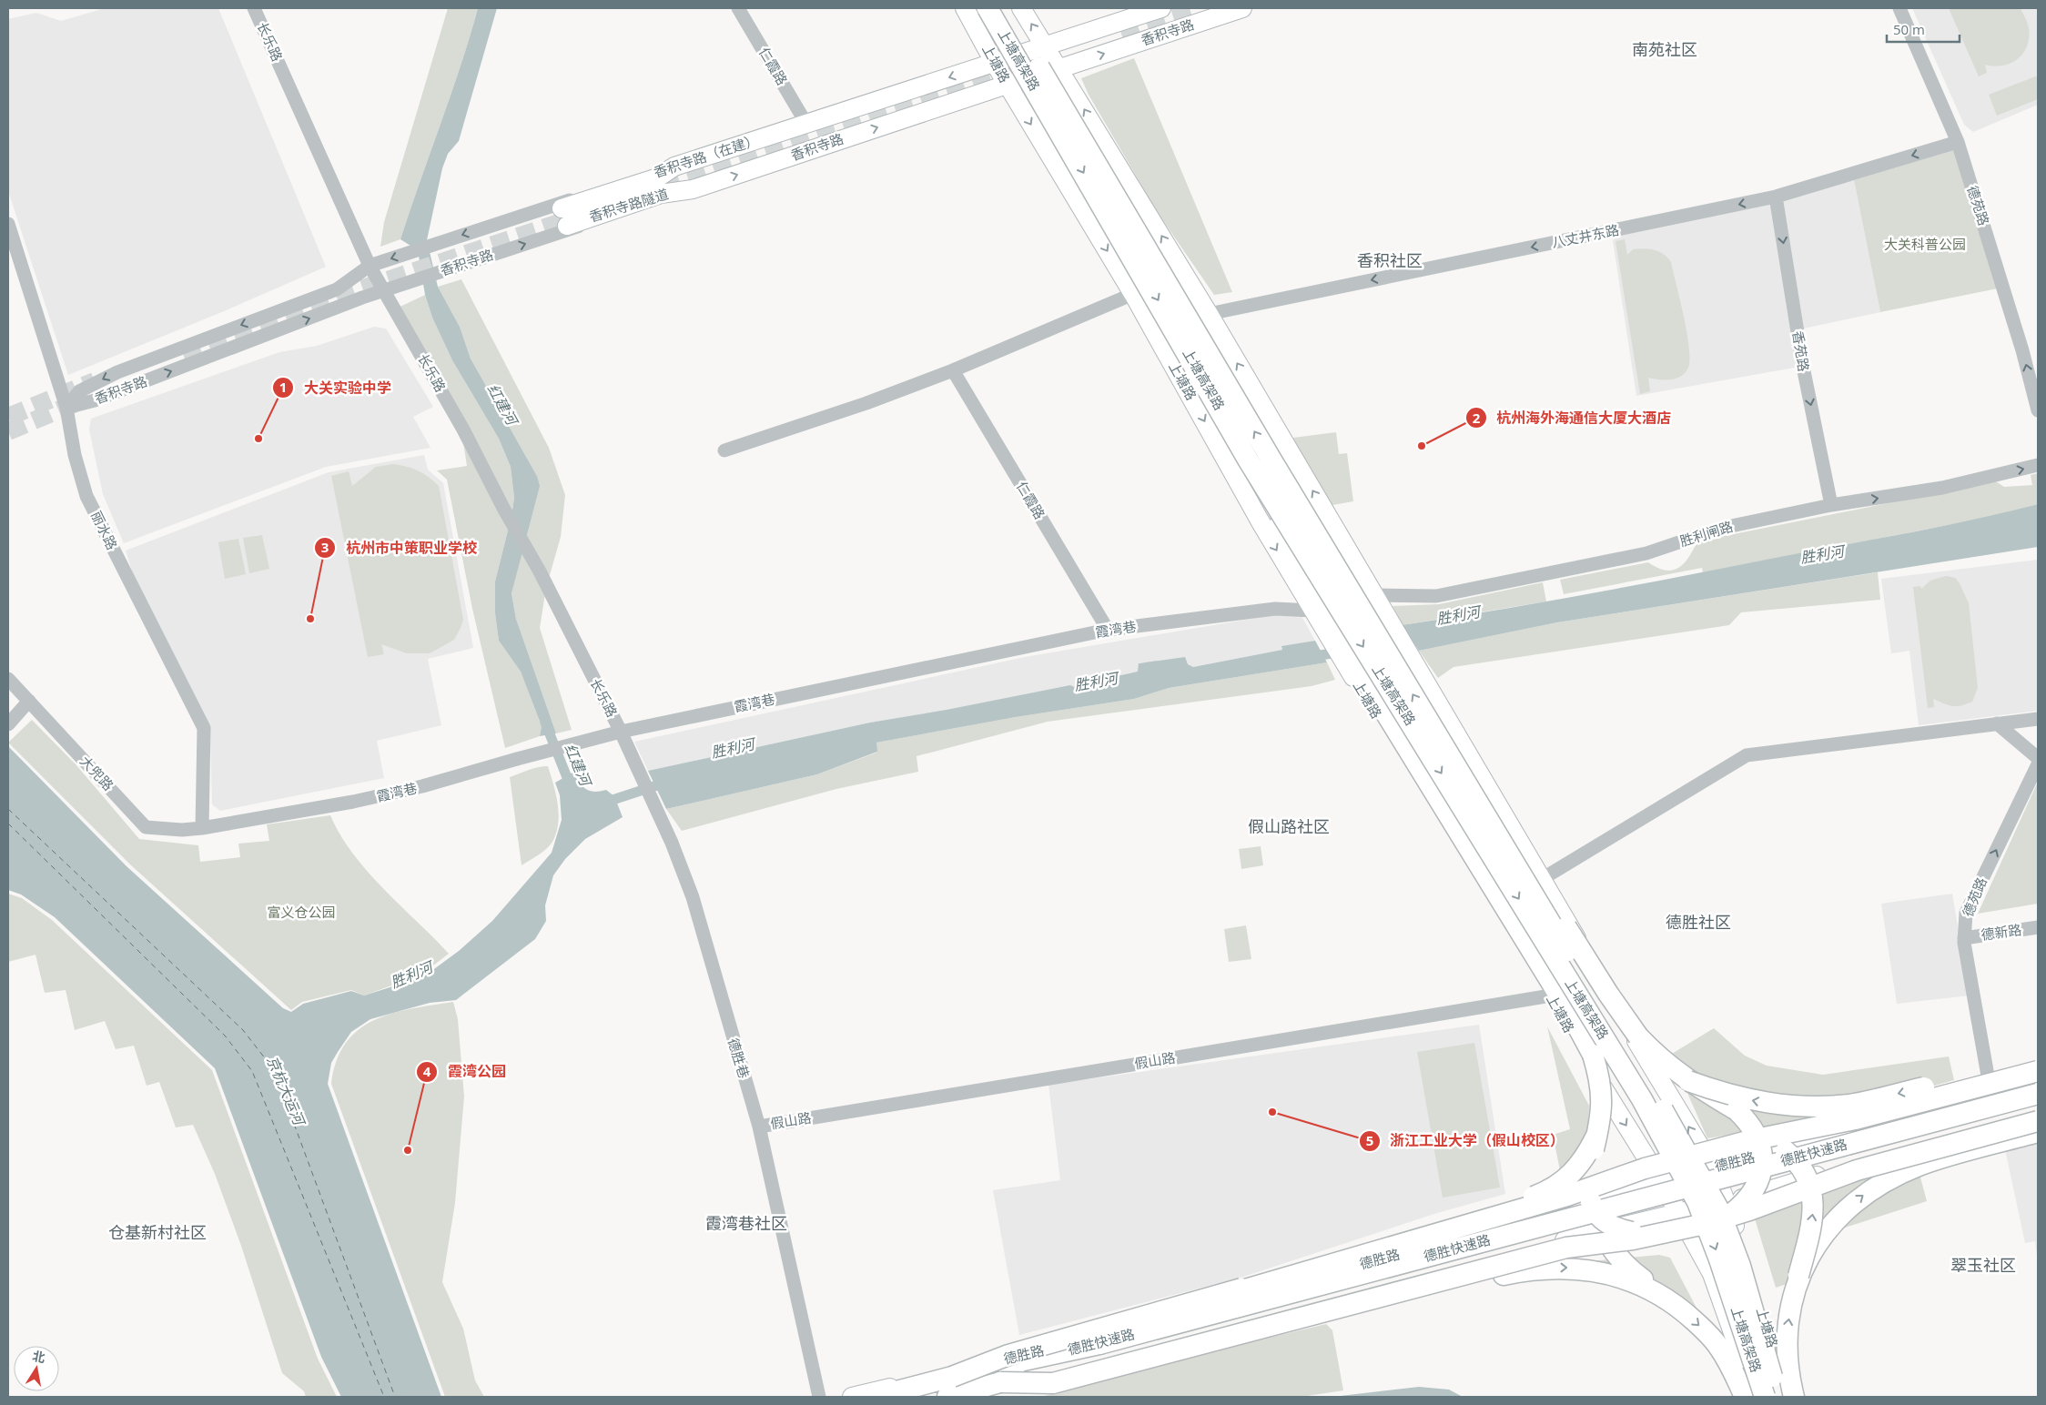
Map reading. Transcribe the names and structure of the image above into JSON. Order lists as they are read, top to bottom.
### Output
{
  "streets": {
    "highway": ["上塘高架路", "德胜快速路"],
    "main road": [
      "香积寺路",
      "上塘路",
      "香积寺路（在建）",
      "香积寺路隧道",
      "德胜路"
    ],
    "street": [
      "长乐路",
      "仁霞路",
      "德苑路",
      "八丈井东路",
      "香苑路",
      "丽水路",
      "胜利闸路",
      "霞湾巷",
      "大兜路",
      "德新路",
      "德胜巷",
      "假山路"
    ]
  },
  "crossings": [
    ["香积寺路", "长乐路"],
    ["香积寺路", "上塘路"],
    ["香积寺路", "香积寺路（在建）"],
    ["香积寺路", "香积寺路隧道"],
    ["香积寺路", "丽水路"],
    ["长乐路", "霞湾巷"],
    ["长乐路", "德胜巷"],
    ["上塘路", "香积寺路（在建）"],
    ["上塘路", "八丈井东路"],
    ["上塘路", "胜利闸路"],
    ["上塘路", "霞湾巷"],
    ["上塘路", "假山路"],
    ["上塘路", "德胜路"],
    ["仁霞路", "香积寺路（在建）"],
    ["仁霞路", "霞湾巷"],
    ["香积寺路（在建）", "香积寺路隧道"],
    ["德苑路", "八丈井东路"],
    ["德苑路", "德新路"],
    ["德苑路", "德胜路"],
    ["八丈井东路", "香苑路"],
    ["香苑路", "胜利闸路"],
    ["丽水路", "霞湾巷"],
    ["丽水路", "大兜路"],
    ["霞湾巷", "大兜路"],
    ["霞湾巷", "德胜巷"],
    ["德胜巷", "假山路"]
  ],
  "one_way": [
    "香积寺路（在建）",
    "德苑路",
    "八丈井东路",
    "香苑路"
  ],
  "districts": [
    "南苑社区",
    "香积社区",
    "假山路社区",
    "德胜社区",
    "霞湾巷社区",
    "仓基新村社区",
    "翠玉社区"
  ],
  "water": ["红建河", "胜利河", "京杭大运河"],
  "parks": ["大关科普公园", "富义仓公园"],
  "places": [
    "大关实验中学",
    "杭州海外海通信大厦大酒店",
    "杭州市中策职业学校",
    "浙江工业大学（假山校区）",
    "霞湾公园"
  ],
  "scale_bar": "50 m",
  "north": "top"
}
